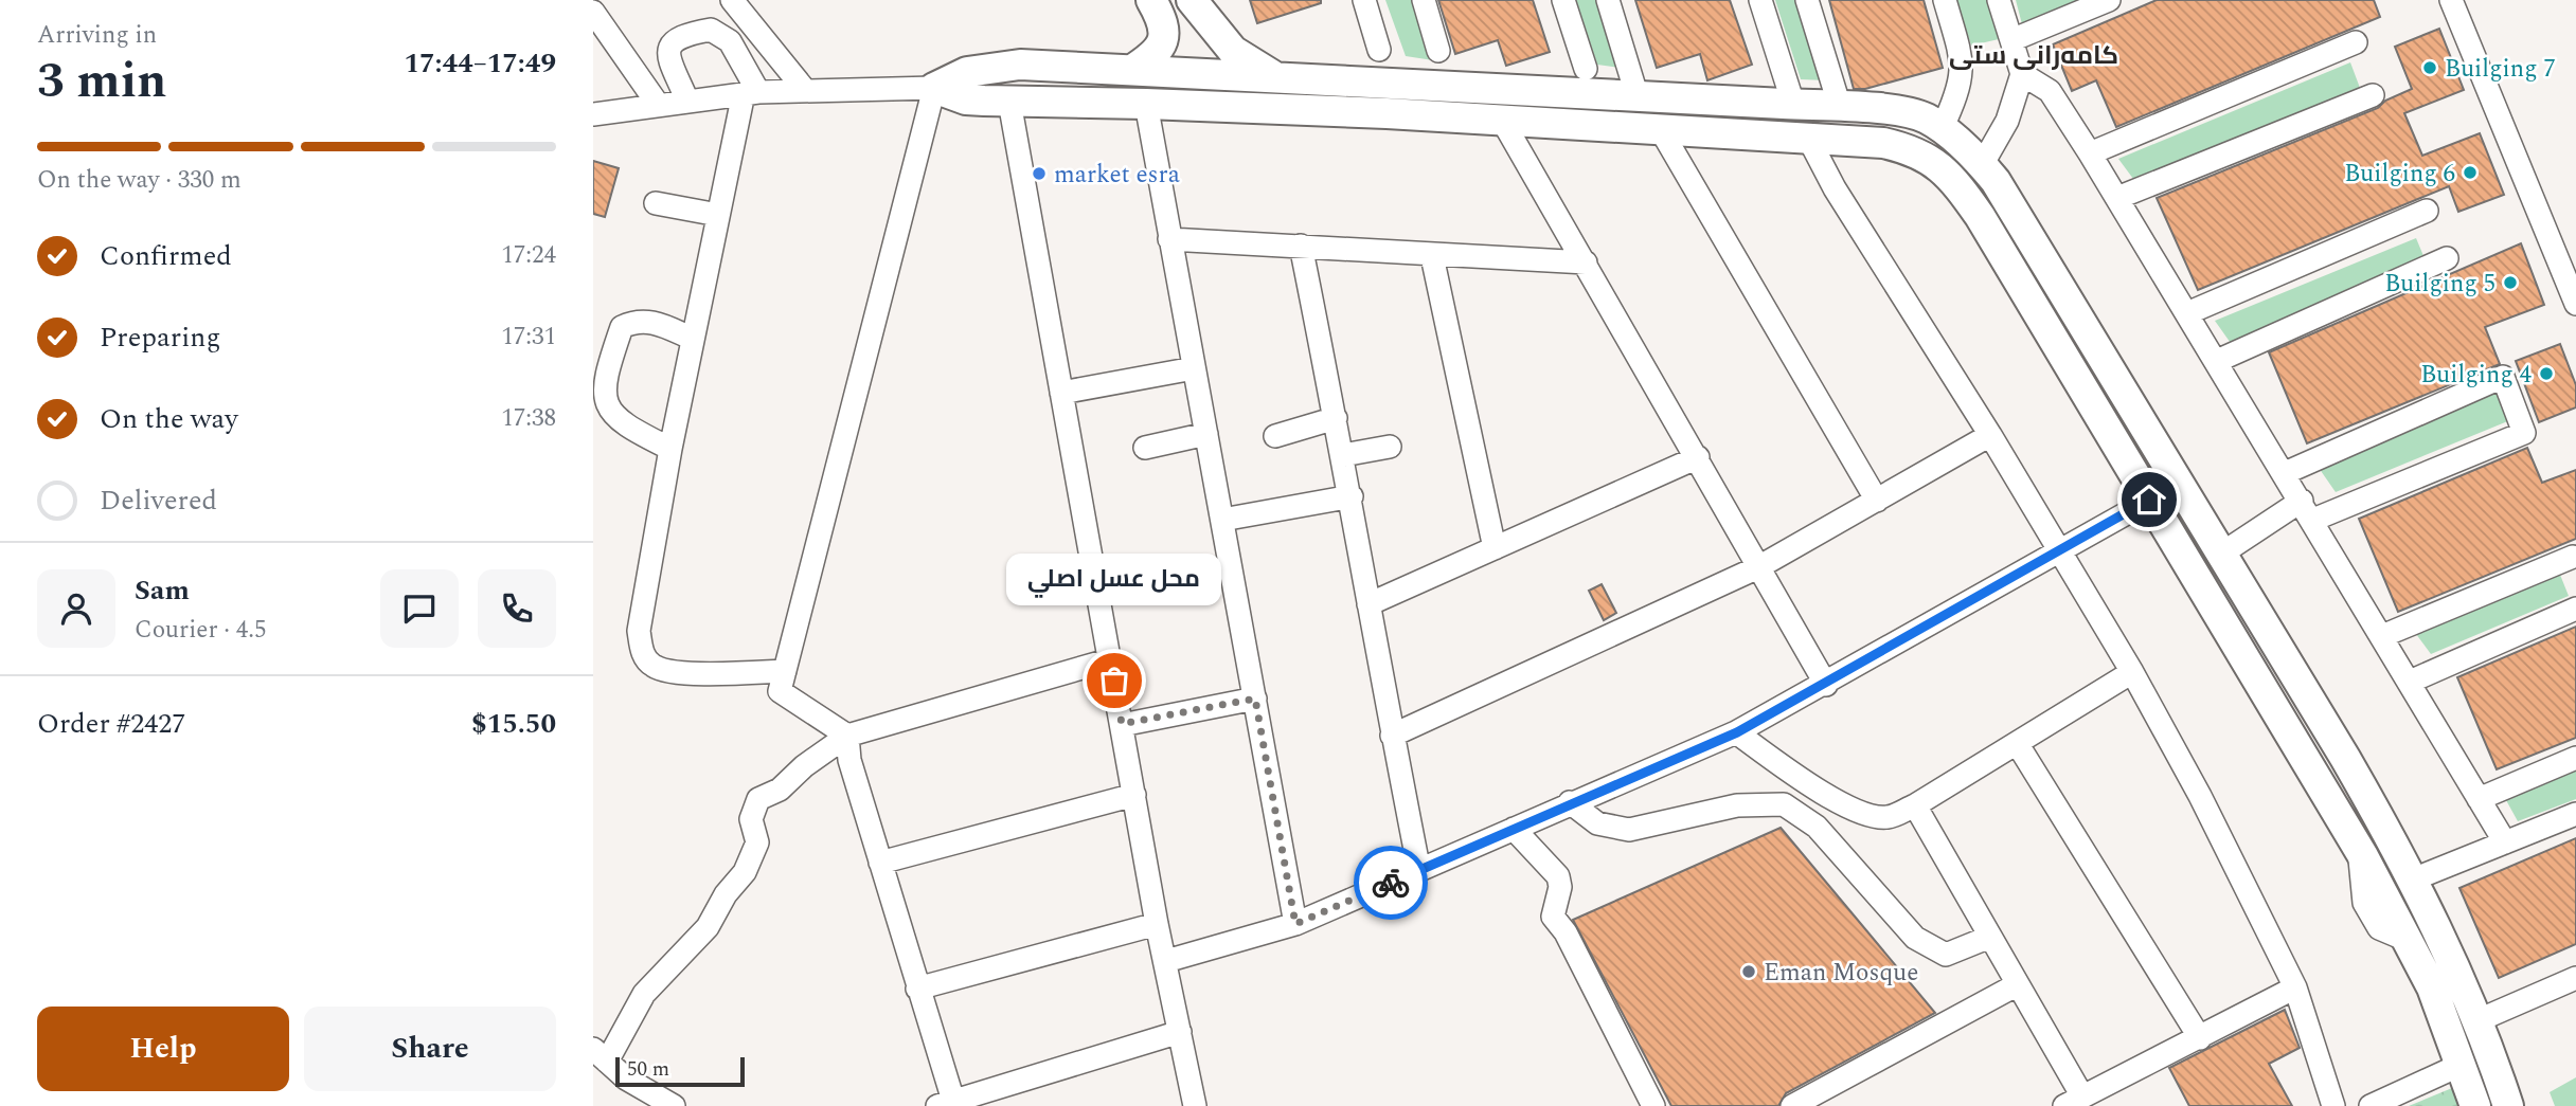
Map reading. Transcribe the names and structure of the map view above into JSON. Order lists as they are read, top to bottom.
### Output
{
  "districts": ["كامه‌رانی ستی"],
  "places": [
    "Builging 7",
    "Builging 6",
    "market esra",
    "Builging 5",
    "Builging 4",
    "محل عسل اصلي",
    "Eman Mosque"
  ],
  "scale_bar": "50 m",
  "page": {
    "heading": ["3 min", "Arriving in", "17:44–17:49"],
    "panel": [
      "Sam",
      "Courier · 4.5",
      "Order #2427",
      "$15.50"
    ],
    "bar": "On the way · 330 m",
    "list": [
      ["Confirmed", "17:24"],
      ["Preparing", "17:31"],
      ["On the way", "17:38"],
      "Delivered"
    ],
    "bubble": "محل عسل اصلي",
    "buttons": ["Help", "Share"],
    "scale": "50 m"
  }
}
